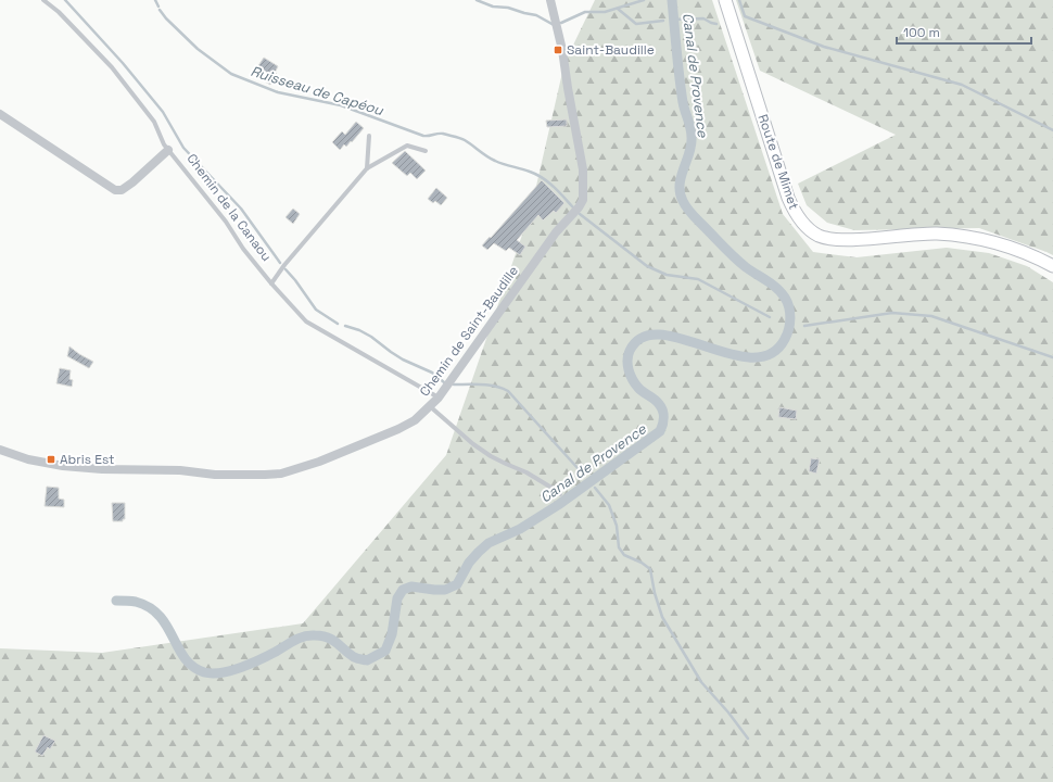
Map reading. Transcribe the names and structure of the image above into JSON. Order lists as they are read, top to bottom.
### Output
{
  "streets": {
    "street": ["Route de Mimet", "Chemin de la Canaou", "Chemin de Saint-Baudille"]
  },
  "crossings": [
    ["Chemin de la Canaou", "Chemin de Saint-Baudille"]
  ],
  "water": ["Canal de Provence", "Ruisseau de Capéou"],
  "places": {
    "transit": ["Saint-Baudille", "Abris Est"]
  },
  "scale_bar": "100 m"
}
